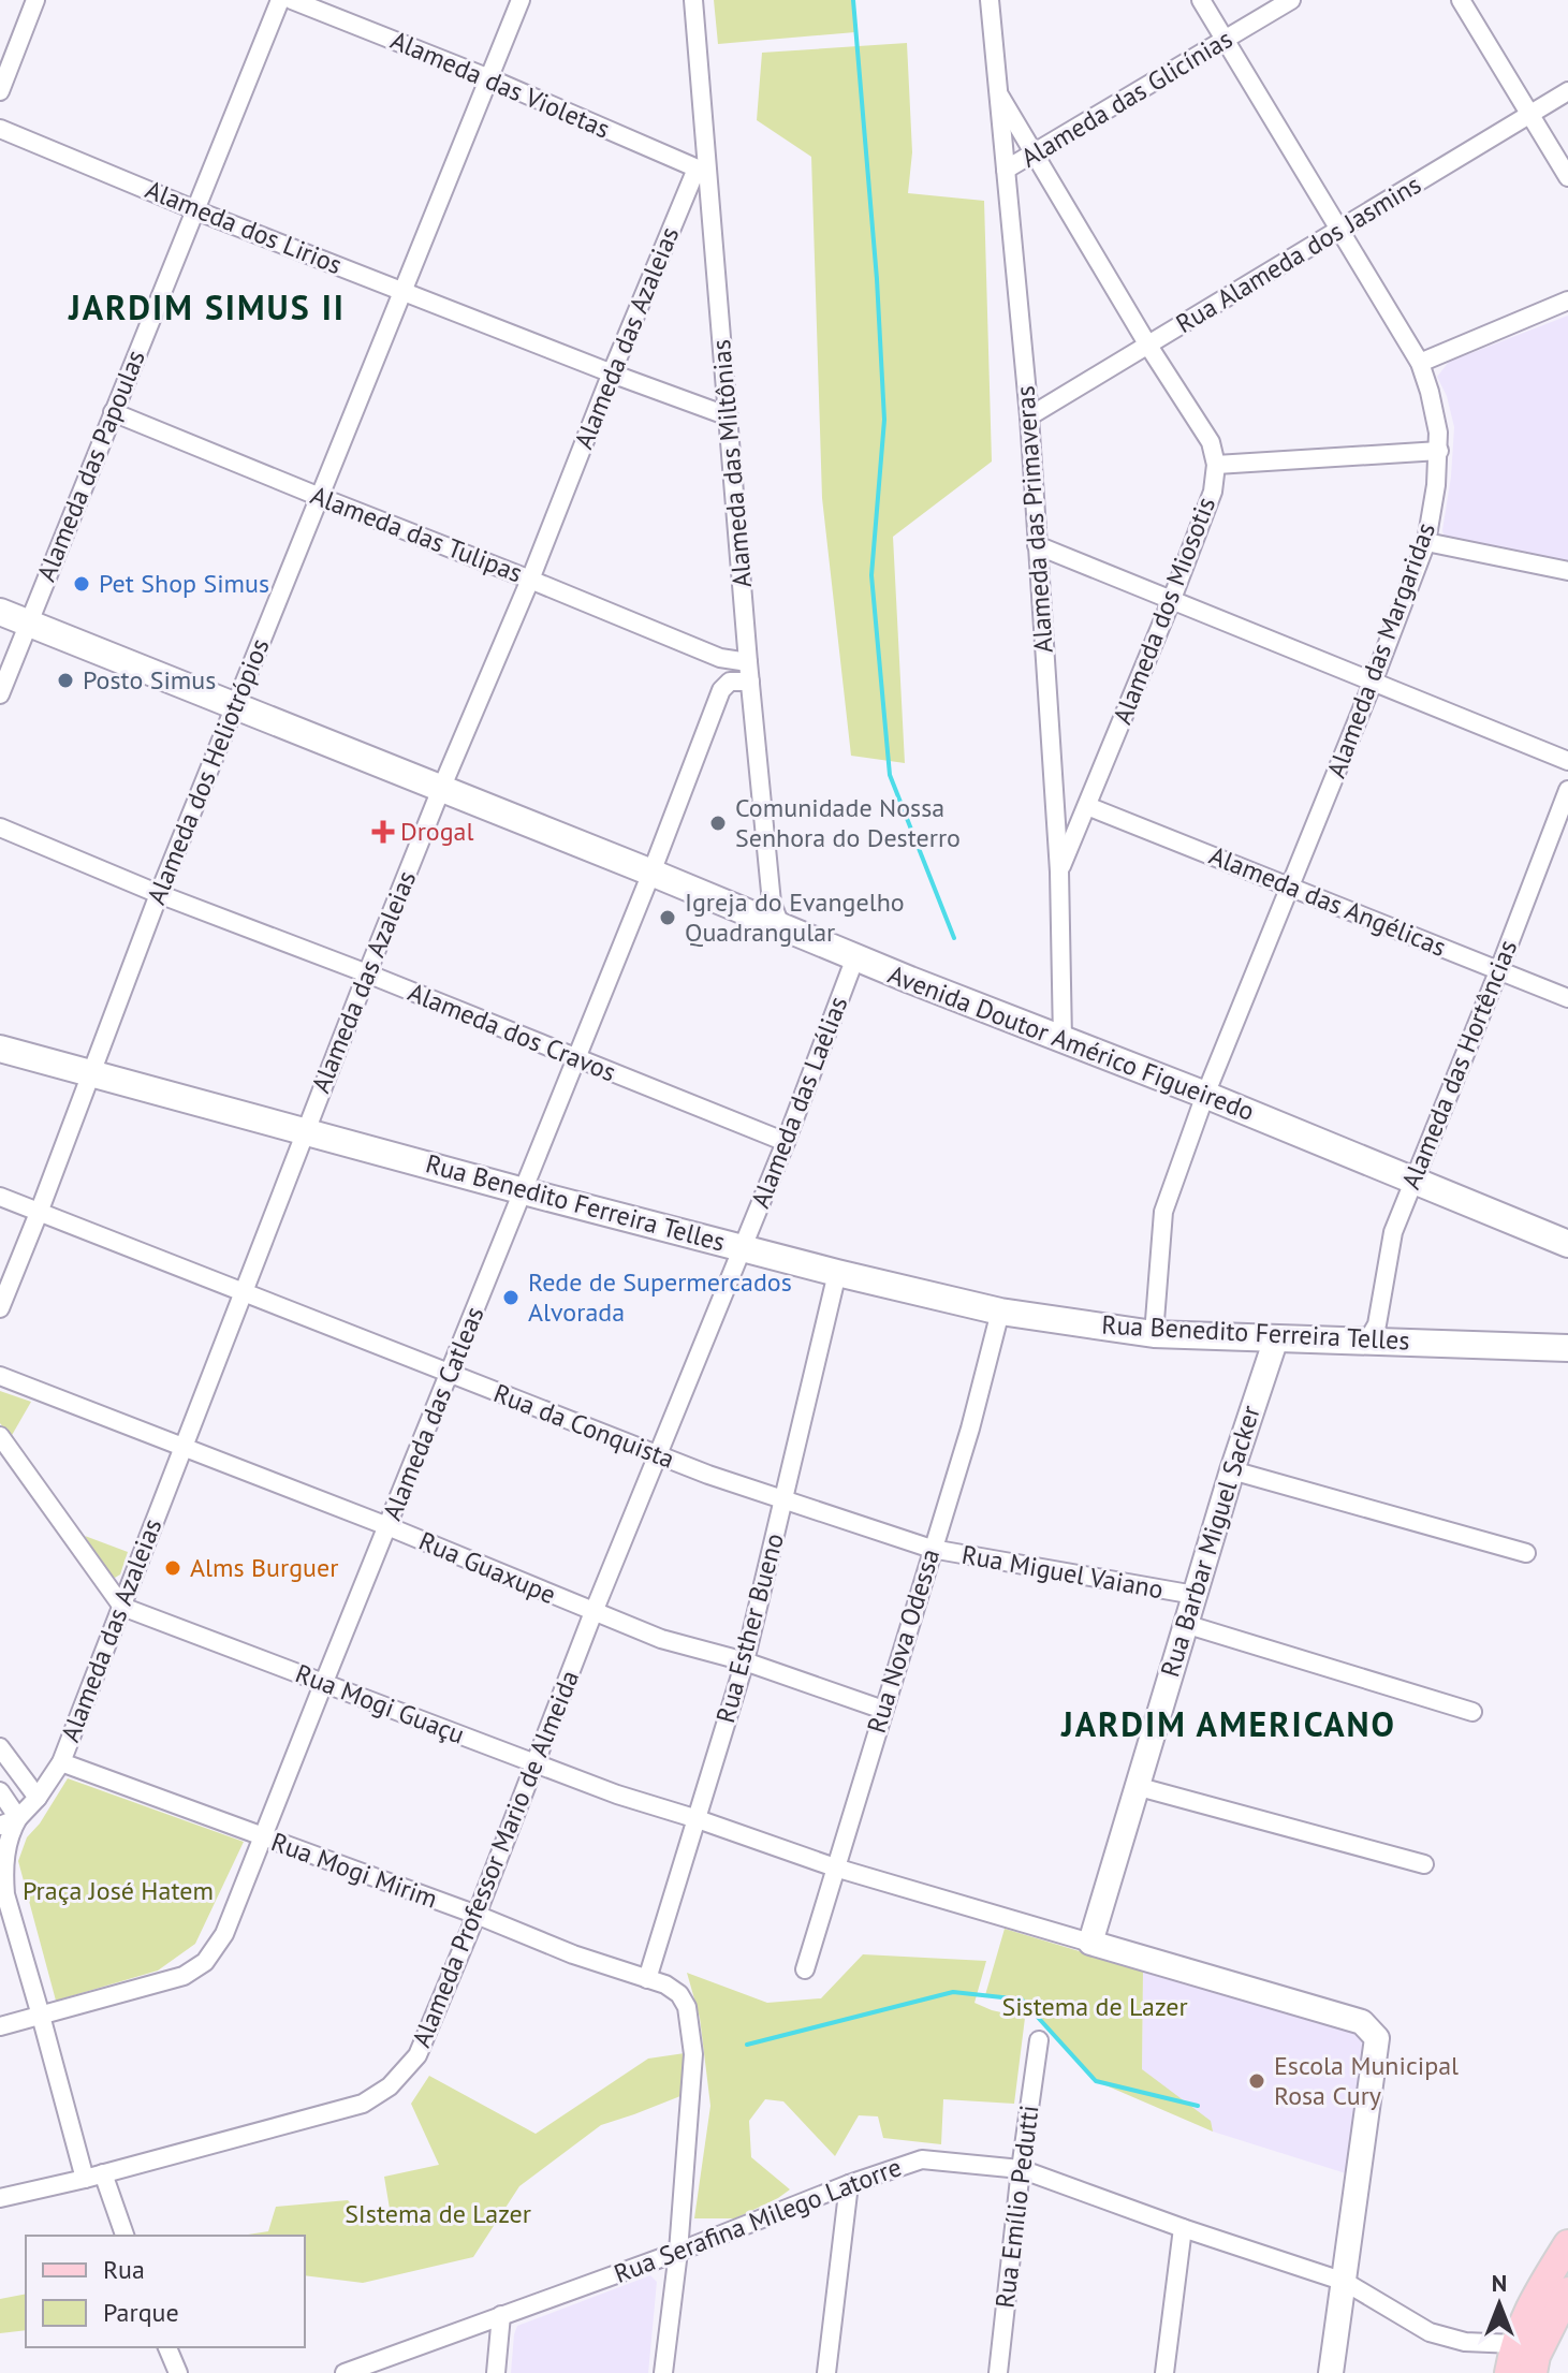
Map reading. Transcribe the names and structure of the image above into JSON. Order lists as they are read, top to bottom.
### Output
{
  "streets": {
    "main road": ["Avenida Doutor Américo Figueiredo", "Rua Benedito Ferreira Telles"],
    "street": [
      "Alameda das Violetas",
      "Alameda das Glicínias",
      "Alameda dos Lirios",
      "Rua Alameda dos Jasmins",
      "Alameda das Azaleias",
      "Alameda das Miltônias",
      "Alameda das Papoulas",
      "Alameda das Primaveras",
      "Alameda das Tulipas",
      "Alameda dos Miosotis",
      "Alameda das Margaridas",
      "Alameda dos Heliotrópios",
      "Alameda das Angélicas",
      "Alameda dos Cravos",
      "Alameda das Hortências",
      "Alameda das Laélias",
      "Alameda das Catleas",
      "Rua da Conquista",
      "Rua Barbar Miguel Sacker",
      "Rua Guaxupe",
      "Rua Miguel Vaiano",
      "Rua Esther Bueno",
      "Rua Nova Odessa",
      "Rua Mogi Guaçu",
      "Alameda Professor Mario de Almeida",
      "Rua Mogi Mirim",
      "Rua Emílio Pedutti",
      "Rua Serafina Milego Latorre"
    ]
  },
  "crossings": [
    ["Alameda das Violetas", "Alameda das Azaleias"],
    ["Alameda das Violetas", "Alameda das Miltônias"],
    ["Alameda das Violetas", "Alameda dos Heliotrópios"],
    ["Alameda das Glicínias", "Alameda das Primaveras"],
    ["Alameda das Glicínias", "Alameda dos Miosotis"],
    ["Alameda das Glicínias", "Alameda das Margaridas"],
    ["Alameda dos Lirios", "Alameda das Azaleias"],
    ["Alameda dos Lirios", "Alameda das Miltônias"],
    ["Alameda dos Lirios", "Alameda das Papoulas"],
    ["Alameda dos Lirios", "Alameda dos Heliotrópios"],
    ["Rua Alameda dos Jasmins", "Alameda das Primaveras"],
    ["Rua Alameda dos Jasmins", "Alameda dos Miosotis"],
    ["Rua Alameda dos Jasmins", "Alameda das Margaridas"],
    ["Alameda das Azaleias", "Alameda das Miltônias"],
    ["Alameda das Azaleias", "Alameda das Tulipas"],
    ["Alameda das Azaleias", "Alameda dos Cravos"],
    ["Alameda das Azaleias", "Avenida Doutor Américo Figueiredo"],
    ["Alameda das Azaleias", "Rua Benedito Ferreira Telles"],
    ["Alameda das Azaleias", "Rua da Conquista"],
    ["Alameda das Azaleias", "Rua Guaxupe"],
    ["Alameda das Azaleias", "Rua Mogi Guaçu"],
    ["Alameda das Azaleias", "Rua Mogi Mirim"],
    ["Alameda das Miltônias", "Alameda das Tulipas"],
    ["Alameda das Miltônias", "Avenida Doutor Américo Figueiredo"],
    ["Alameda das Papoulas", "Alameda das Tulipas"],
    ["Alameda das Papoulas", "Avenida Doutor Américo Figueiredo"],
    ["Alameda das Primaveras", "Alameda dos Miosotis"],
    ["Alameda das Primaveras", "Avenida Doutor Américo Figueiredo"],
    ["Alameda das Tulipas", "Alameda dos Heliotrópios"],
    ["Alameda dos Miosotis", "Alameda das Angélicas"],
    ["Alameda das Margaridas", "Alameda das Angélicas"],
    ["Alameda das Margaridas", "Avenida Doutor Américo Figueiredo"],
    ["Alameda das Margaridas", "Rua Benedito Ferreira Telles"],
    ["Alameda dos Heliotrópios", "Alameda dos Cravos"],
    ["Alameda dos Heliotrópios", "Avenida Doutor Américo Figueiredo"],
    ["Alameda dos Heliotrópios", "Rua Benedito Ferreira Telles"],
    ["Alameda dos Heliotrópios", "Rua da Conquista"],
    ["Alameda das Angélicas", "Alameda das Hortências"],
    ["Alameda dos Cravos", "Alameda das Laélias"],
    ["Alameda dos Cravos", "Alameda das Catleas"],
    ["Avenida Doutor Américo Figueiredo", "Alameda das Hortências"],
    ["Avenida Doutor Américo Figueiredo", "Alameda das Laélias"],
    ["Avenida Doutor Américo Figueiredo", "Alameda das Catleas"],
    ["Alameda das Hortências", "Rua Benedito Ferreira Telles"],
    ["Alameda das Laélias", "Rua Benedito Ferreira Telles"],
    ["Alameda das Laélias", "Alameda Professor Mario de Almeida"],
    ["Rua Benedito Ferreira Telles", "Alameda das Catleas"],
    ["Rua Benedito Ferreira Telles", "Rua Barbar Miguel Sacker"],
    ["Rua Benedito Ferreira Telles", "Rua Esther Bueno"],
    ["Rua Benedito Ferreira Telles", "Rua Nova Odessa"],
    ["Rua Benedito Ferreira Telles", "Alameda Professor Mario de Almeida"],
    ["Alameda das Catleas", "Rua da Conquista"],
    ["Alameda das Catleas", "Rua Guaxupe"],
    ["Alameda das Catleas", "Rua Mogi Guaçu"],
    ["Alameda das Catleas", "Rua Mogi Mirim"],
    ["Rua da Conquista", "Rua Miguel Vaiano"],
    ["Rua da Conquista", "Rua Esther Bueno"],
    ["Rua da Conquista", "Rua Nova Odessa"],
    ["Rua da Conquista", "Alameda Professor Mario de Almeida"],
    ["Rua Barbar Miguel Sacker", "Rua Miguel Vaiano"],
    ["Rua Barbar Miguel Sacker", "Rua Mogi Guaçu"],
    ["Rua Guaxupe", "Rua Esther Bueno"],
    ["Rua Guaxupe", "Rua Nova Odessa"],
    ["Rua Guaxupe", "Alameda Professor Mario de Almeida"],
    ["Rua Miguel Vaiano", "Rua Nova Odessa"],
    ["Rua Esther Bueno", "Rua Mogi Guaçu"],
    ["Rua Esther Bueno", "Rua Mogi Mirim"],
    ["Rua Nova Odessa", "Rua Mogi Guaçu"],
    ["Rua Mogi Guaçu", "Alameda Professor Mario de Almeida"],
    ["Alameda Professor Mario de Almeida", "Rua Mogi Mirim"],
    ["Rua Mogi Mirim", "Rua Serafina Milego Latorre"],
    ["Rua Emílio Pedutti", "Rua Serafina Milego Latorre"]
  ],
  "districts": ["JARDIM SIMUS II", "JARDIM AMERICANO"],
  "parks": ["Praça José Hatem", "Sistema de Lazer", "SIstema de Lazer"],
  "places": {
    "other": [
      "Pet Shop Simus",
      "Posto Simus",
      "Comunidade Nossa Senhora do Desterro",
      "Igreja do Evangelho Quadrangular",
      "Rede de Supermercados Alvorada",
      "Alms Burguer",
      "Escola Municipal Rosa Cury"
    ],
    "health": ["Drogal"]
  },
  "legend": ["Rua", "Parque"],
  "north": "top"
}
